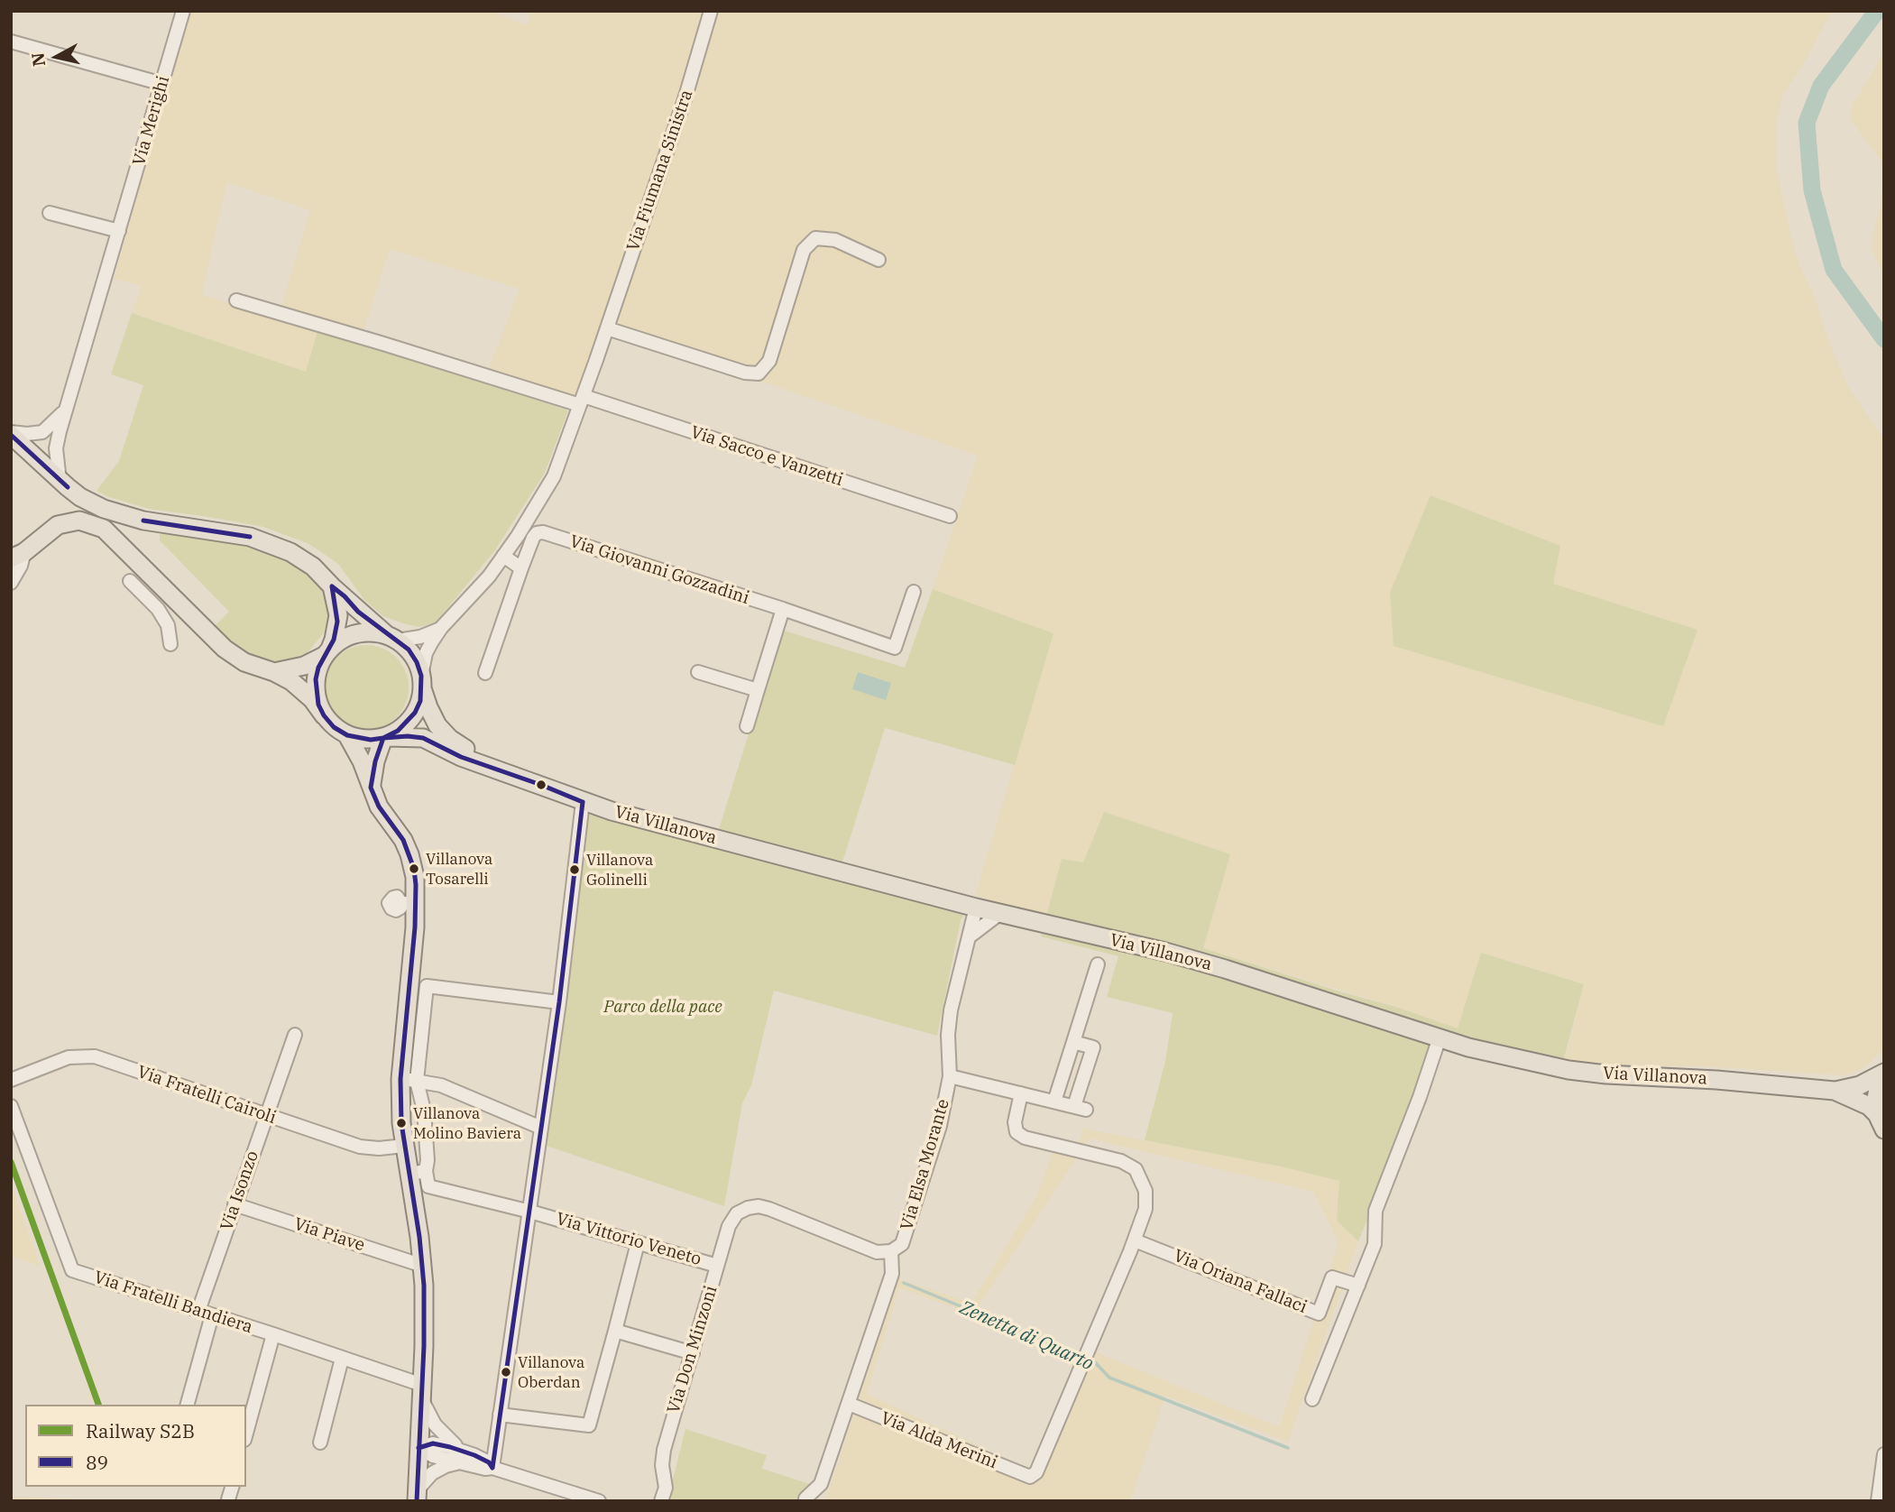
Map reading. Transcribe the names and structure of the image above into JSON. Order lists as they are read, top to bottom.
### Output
{
  "streets": {
    "main road": ["Via Villanova"],
    "street": [
      "Via Merighi",
      "Via Fiumana Sinistra",
      "Via Sacco e Vanzetti",
      "Via Giovanni Gozzadini",
      "Via Fratelli Cairoli",
      "Via Elsa Morante",
      "Via Isonzo",
      "Via Piave",
      "Via Vittorio Veneto",
      "Via Oriana Fallaci",
      "Via Fratelli Bandiera",
      "Via Don Minzoni",
      "Via Alda Merini"
    ]
  },
  "crossings": [
    ["Via Fiumana Sinistra", "Via Sacco e Vanzetti"],
    ["Via Fiumana Sinistra", "Via Villanova"],
    ["Via Villanova", "Via Elsa Morante"],
    ["Via Fratelli Cairoli", "Via Isonzo"],
    ["Via Elsa Morante", "Via Don Minzoni"],
    ["Via Elsa Morante", "Via Alda Merini"],
    ["Via Isonzo", "Via Piave"],
    ["Via Isonzo", "Via Fratelli Bandiera"],
    ["Via Vittorio Veneto", "Via Don Minzoni"],
    ["Via Oriana Fallaci", "Via Alda Merini"]
  ],
  "water": ["Zenetta di Quarto"],
  "parks": ["Parco della pace"],
  "places": [
    "Villanova Tosarelli",
    "Villanova Golinelli",
    "Villanova Molino Baviera",
    "Villanova Oberdan"
  ],
  "lines": ["transit line 89", "rail line S2B"],
  "legend": ["Railway S2B", "89"],
  "north": "left"
}
